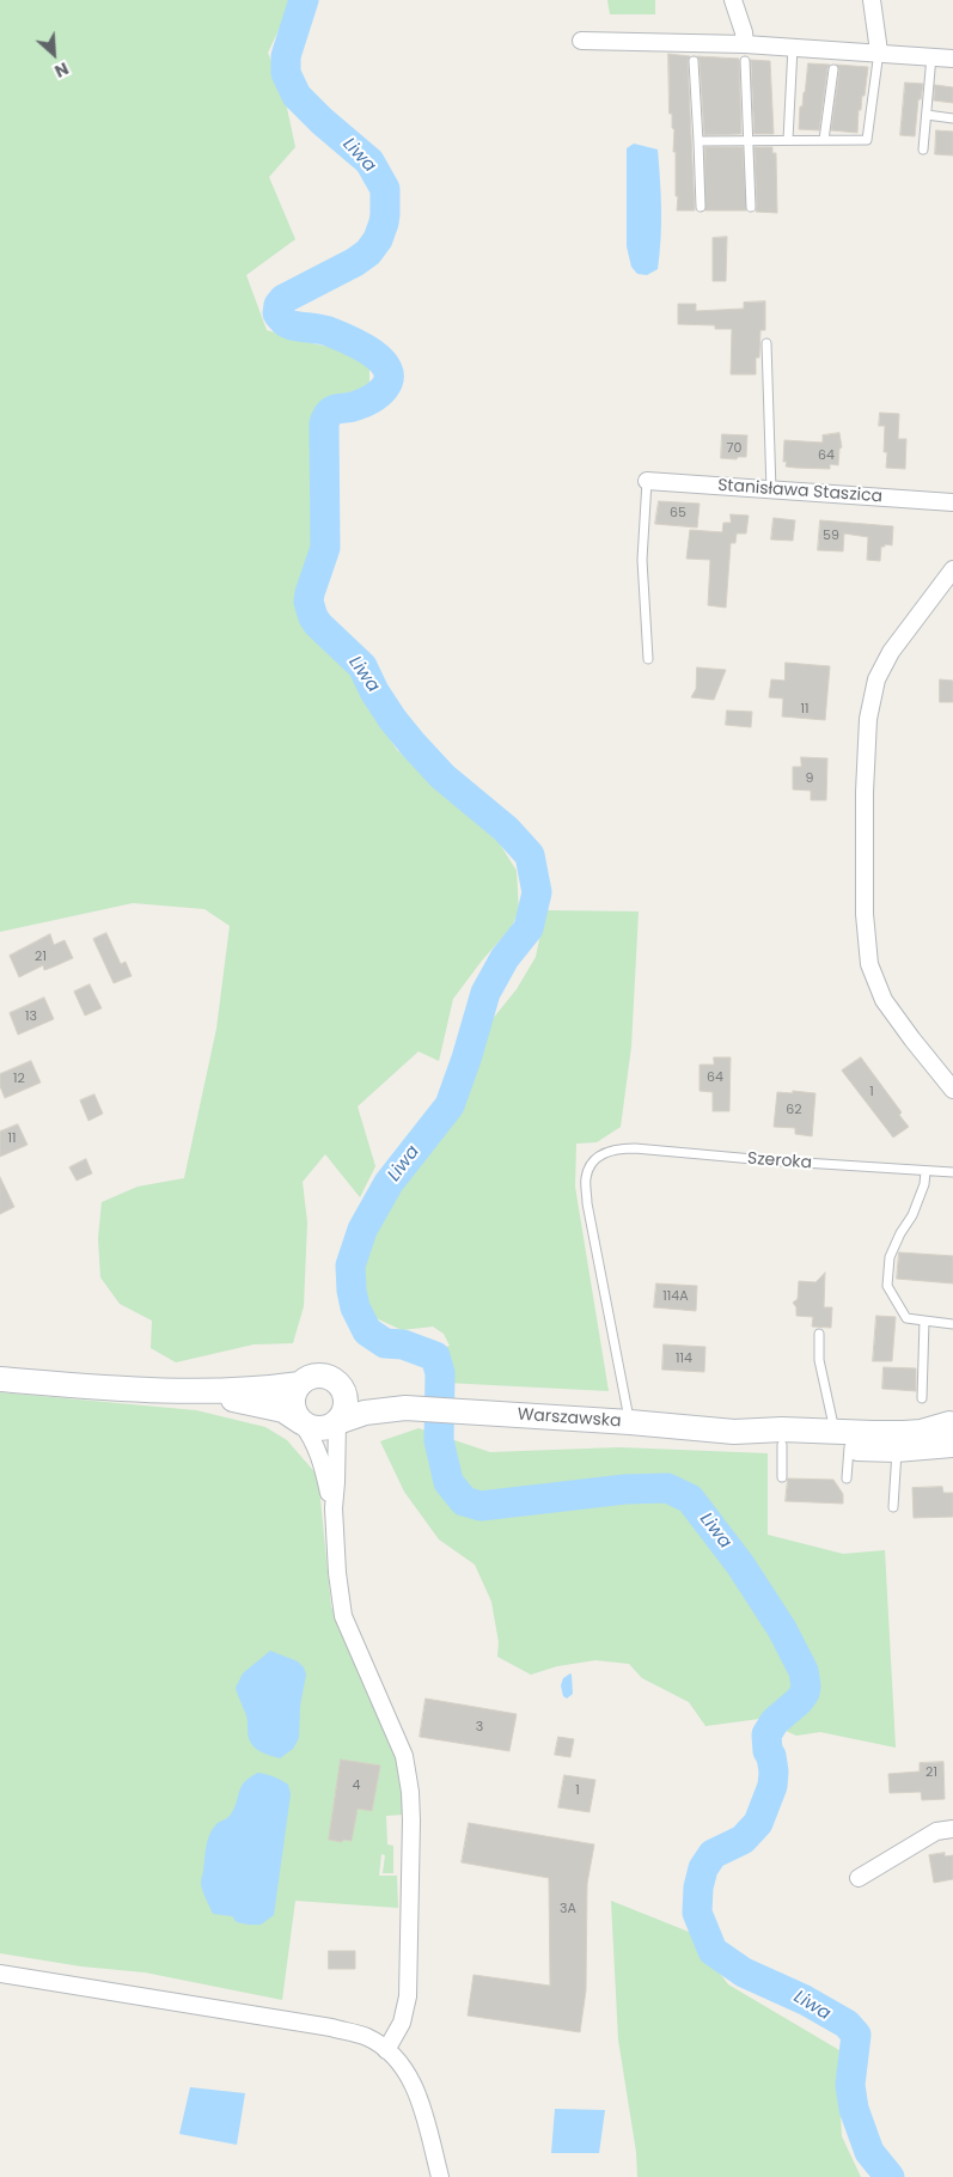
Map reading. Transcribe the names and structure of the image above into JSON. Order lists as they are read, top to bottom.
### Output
{
  "streets": {
    "main road": ["Warszawska"],
    "street": ["Stanisława Staszica"],
    "lane": ["Szeroka"]
  },
  "crossings": [
    ["Szeroka", "Warszawska"]
  ],
  "water": ["Liwa"],
  "house_numbers": [
    "70",
    "64",
    "65",
    "59",
    "11",
    "9",
    "21",
    "13",
    "64",
    "12",
    "1",
    "62",
    "11",
    "114A",
    "114",
    "3",
    "21",
    "4",
    "1",
    "3A"
  ],
  "north": "bottom right"
}
